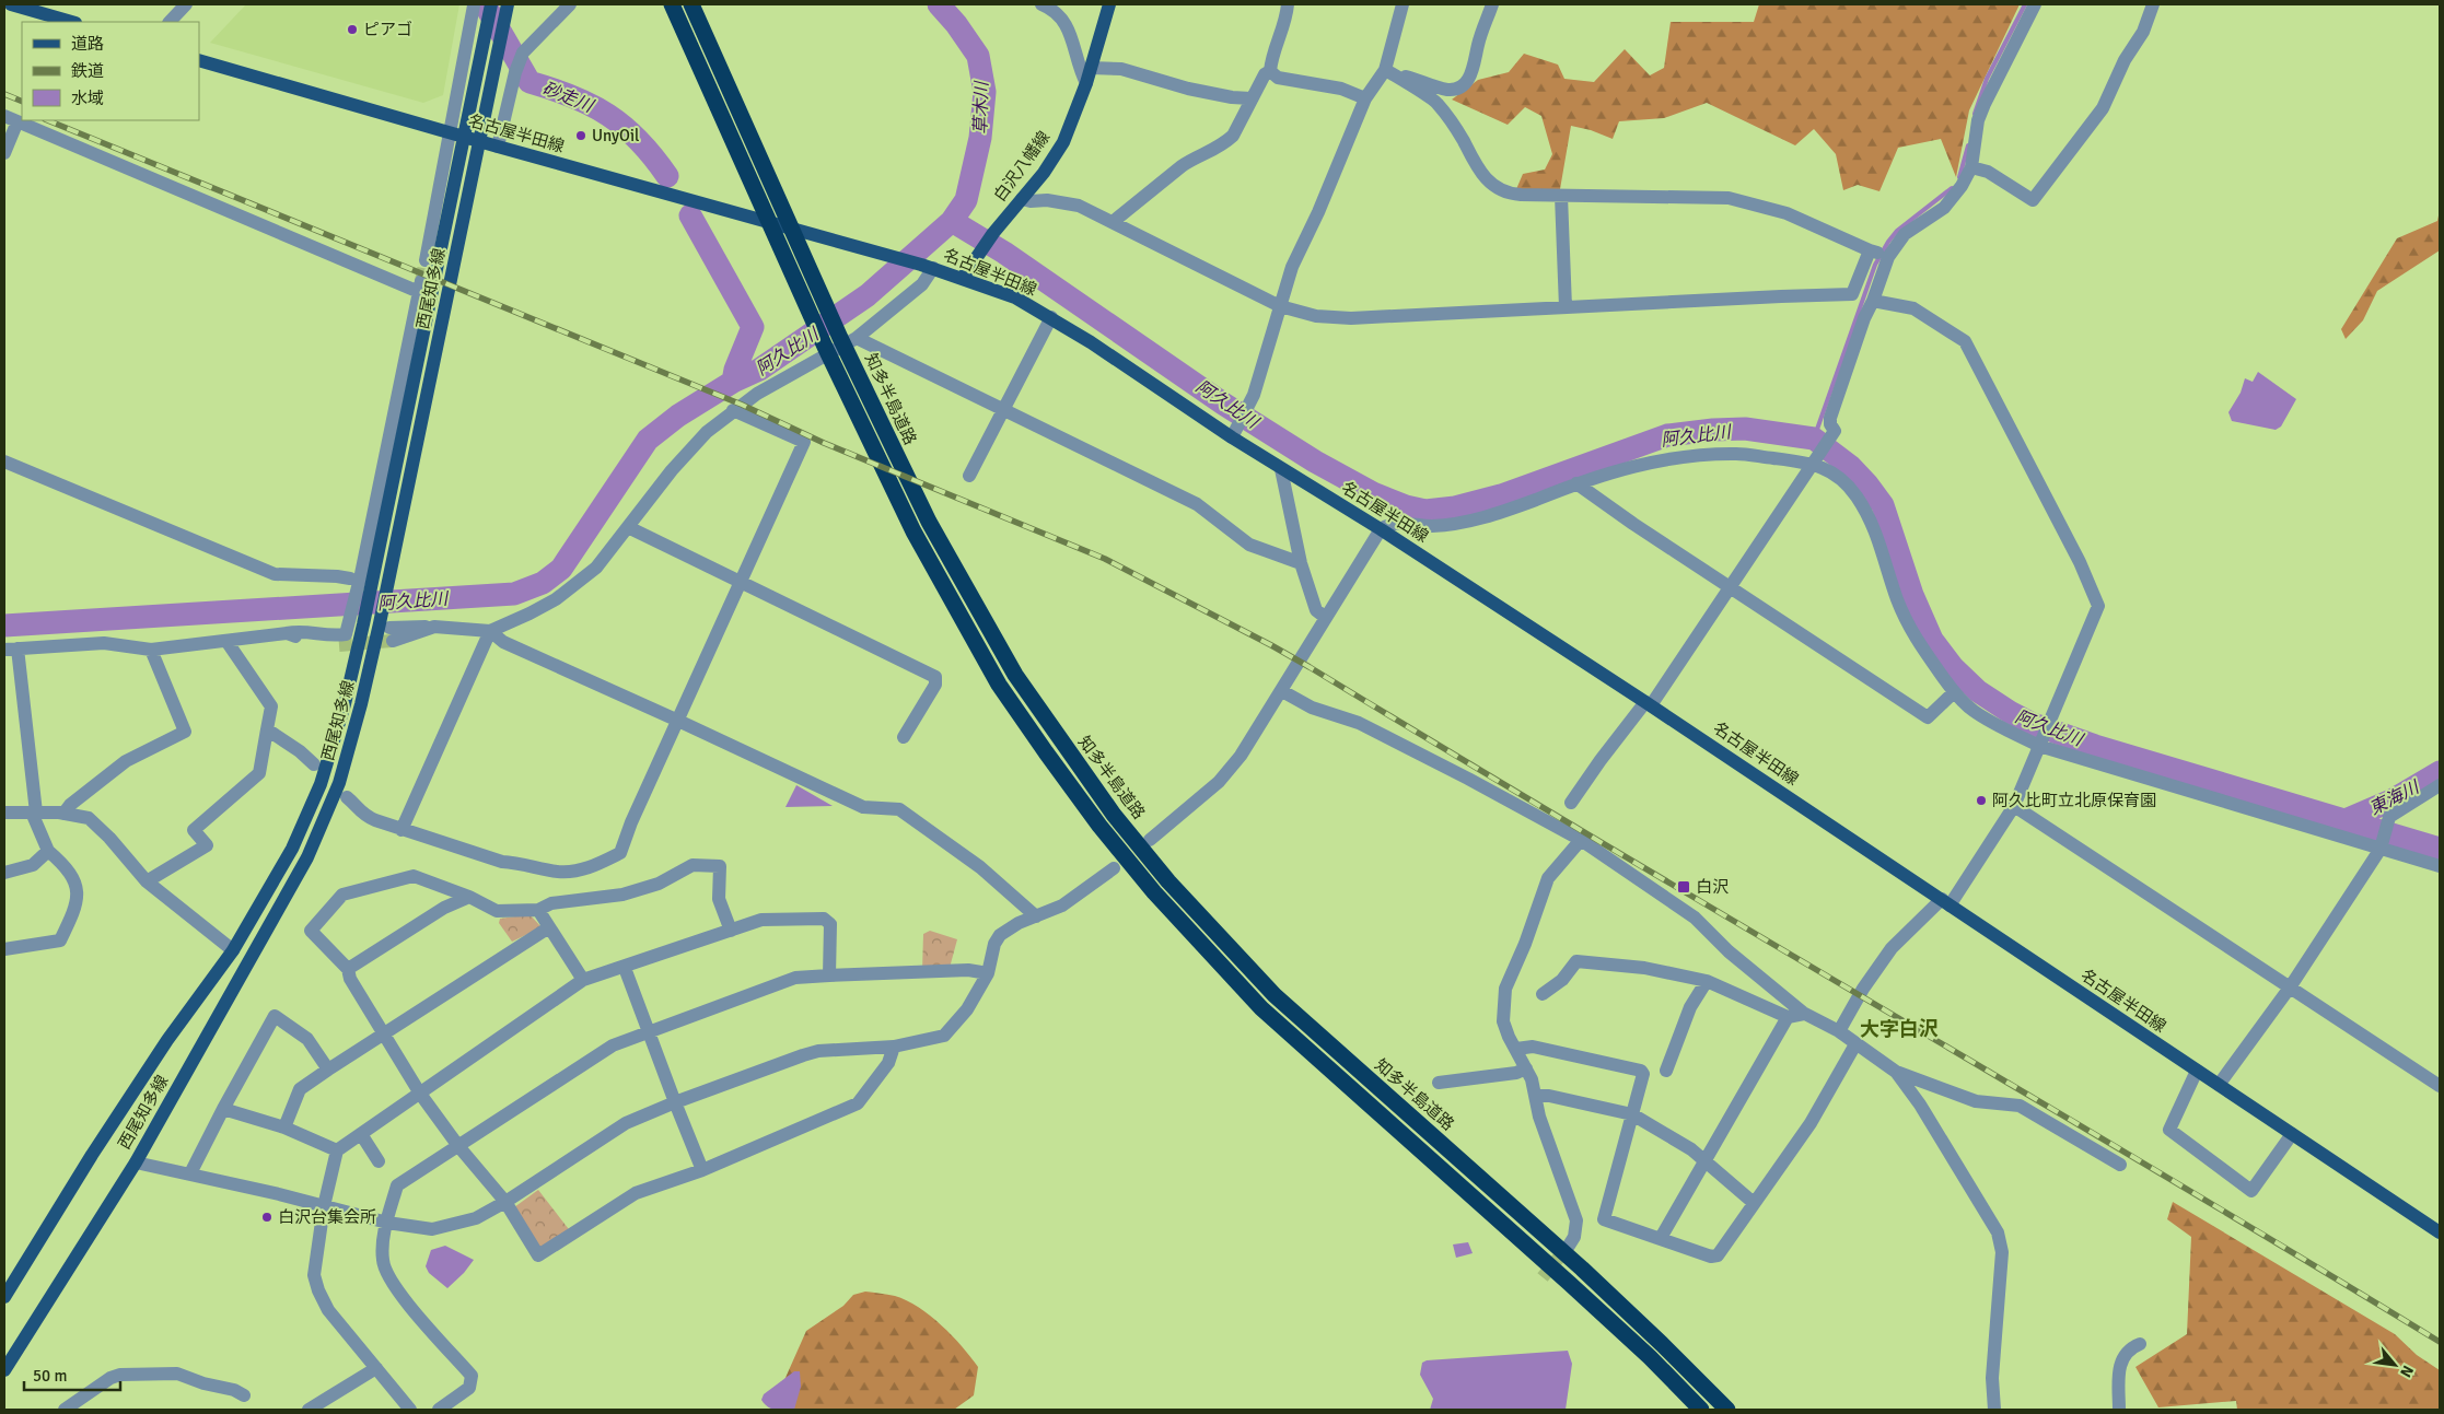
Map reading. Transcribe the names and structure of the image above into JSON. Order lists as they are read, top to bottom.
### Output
{
  "streets": {
    "highway": ["知多半島道路"],
    "main road": ["名古屋半田線", "白沢八幡線", "西尾知多線"]
  },
  "crossings": [
    ["名古屋半田線", "白沢八幡線"]
  ],
  "districts": ["大字白沢"],
  "water": [
    "砂走川",
    "草木川",
    "阿久比川",
    "東海川"
  ],
  "places": {
    "other": [
      "ピアゴ",
      "UnyOil",
      "阿久比町立北原保育園",
      "白沢台集会所"
    ],
    "transit": ["白沢"]
  },
  "legend": ["道路", "鉄道", "水域"],
  "scale_bar": "50 m",
  "north": "bottom right"
}
